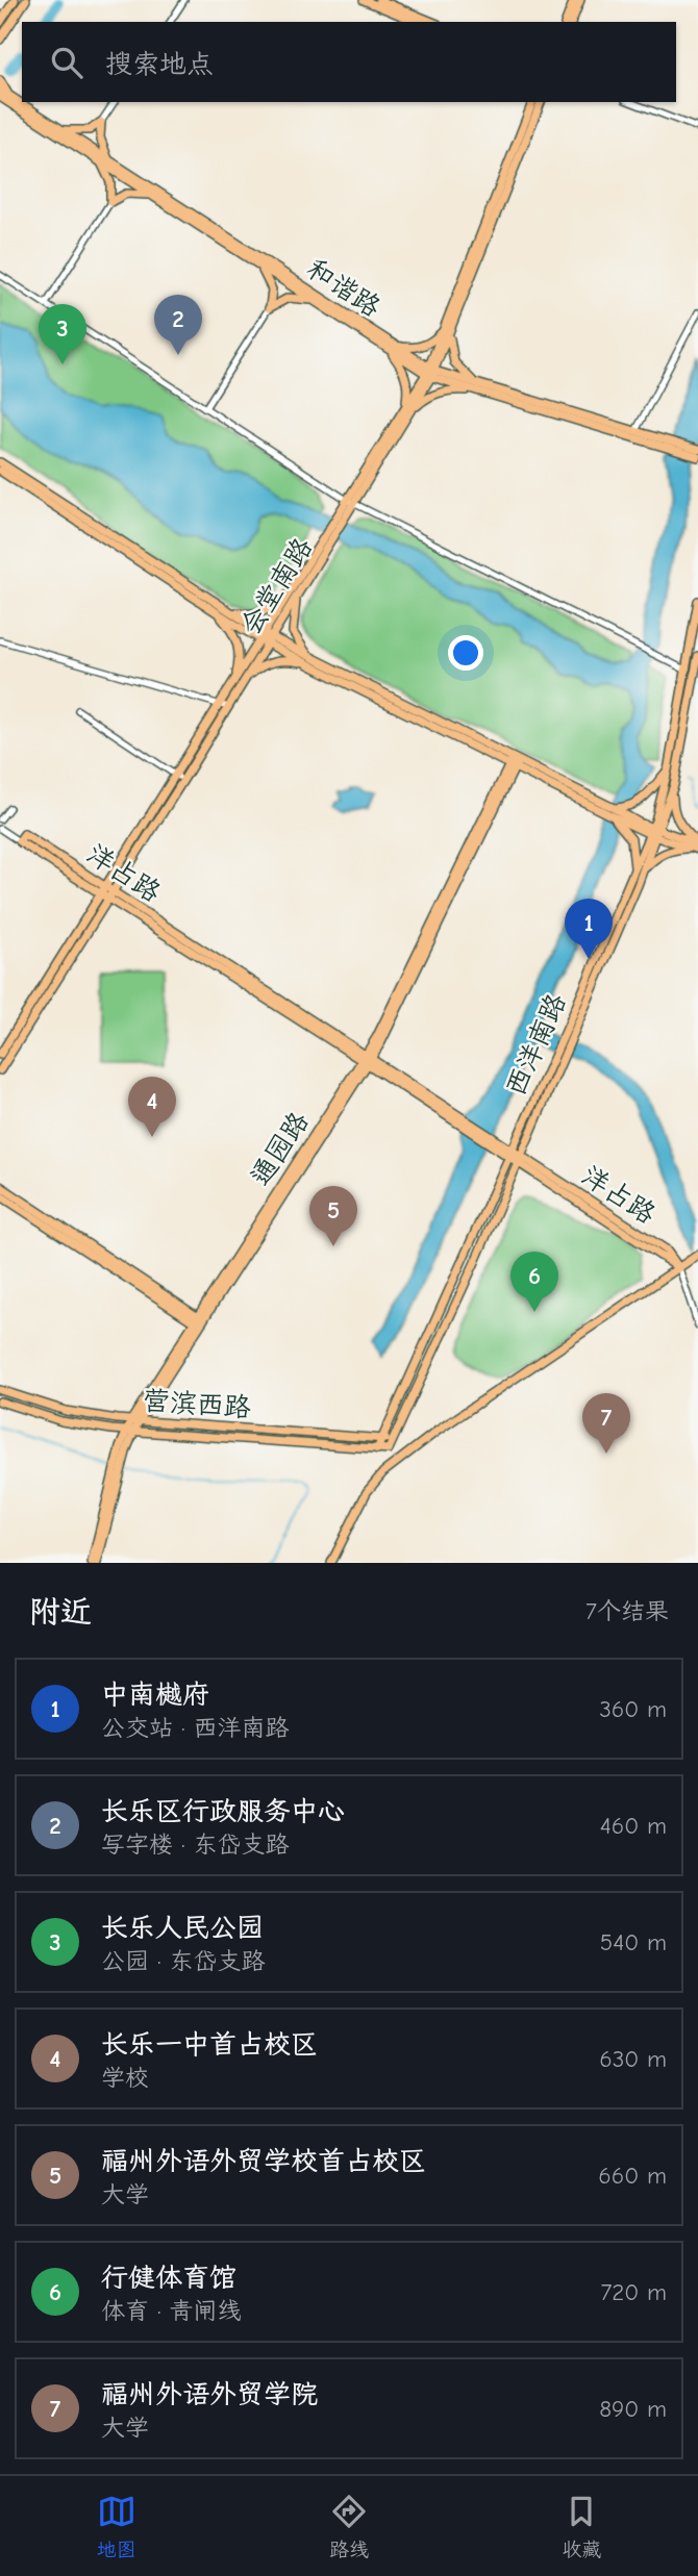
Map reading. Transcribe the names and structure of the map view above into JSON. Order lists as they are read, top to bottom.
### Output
{
  "streets": {
    "main road": [
      "和谐路",
      "会堂南路",
      "洋占路",
      "西洋南路",
      "通园路",
      "营滨西路"
    ]
  },
  "crossings": [
    ["和谐路", "会堂南路"],
    ["会堂南路", "洋占路"],
    ["洋占路", "西洋南路"],
    ["洋占路", "通园路"],
    ["西洋南路", "营滨西路"],
    ["通园路", "营滨西路"]
  ],
  "page": {
    "search": "搜索地点",
    "pins": [
      "2",
      "3",
      "1",
      "4",
      "5",
      "6",
      "7"
    ],
    "heading": ["附近", "7个结果"],
    "list": [
      {
        "mark": "1",
        "name": "中南樾府",
        "note": "公交站 · 西洋南路",
        "value": "360 m"
      },
      {
        "mark": "2",
        "name": "长乐区行政服务中心",
        "note": "写字楼 · 东岱支路",
        "value": "460 m"
      },
      {
        "mark": "3",
        "name": "长乐人民公园",
        "note": "公园 · 东岱支路",
        "value": "540 m"
      },
      {
        "mark": "4",
        "name": "长乐一中首占校区",
        "note": "学校",
        "value": "630 m"
      },
      {
        "mark": "5",
        "name": "福州外语外贸学校首占校区",
        "note": "大学",
        "value": "660 m"
      },
      {
        "mark": "6",
        "name": "行健体育馆",
        "note": "体育 · 青闸线",
        "value": "720 m"
      },
      {
        "mark": "7",
        "name": "福州外语外贸学院",
        "note": "大学",
        "value": "890 m"
      }
    ],
    "nav": ["地图", "路线", "收藏"]
  }
}
